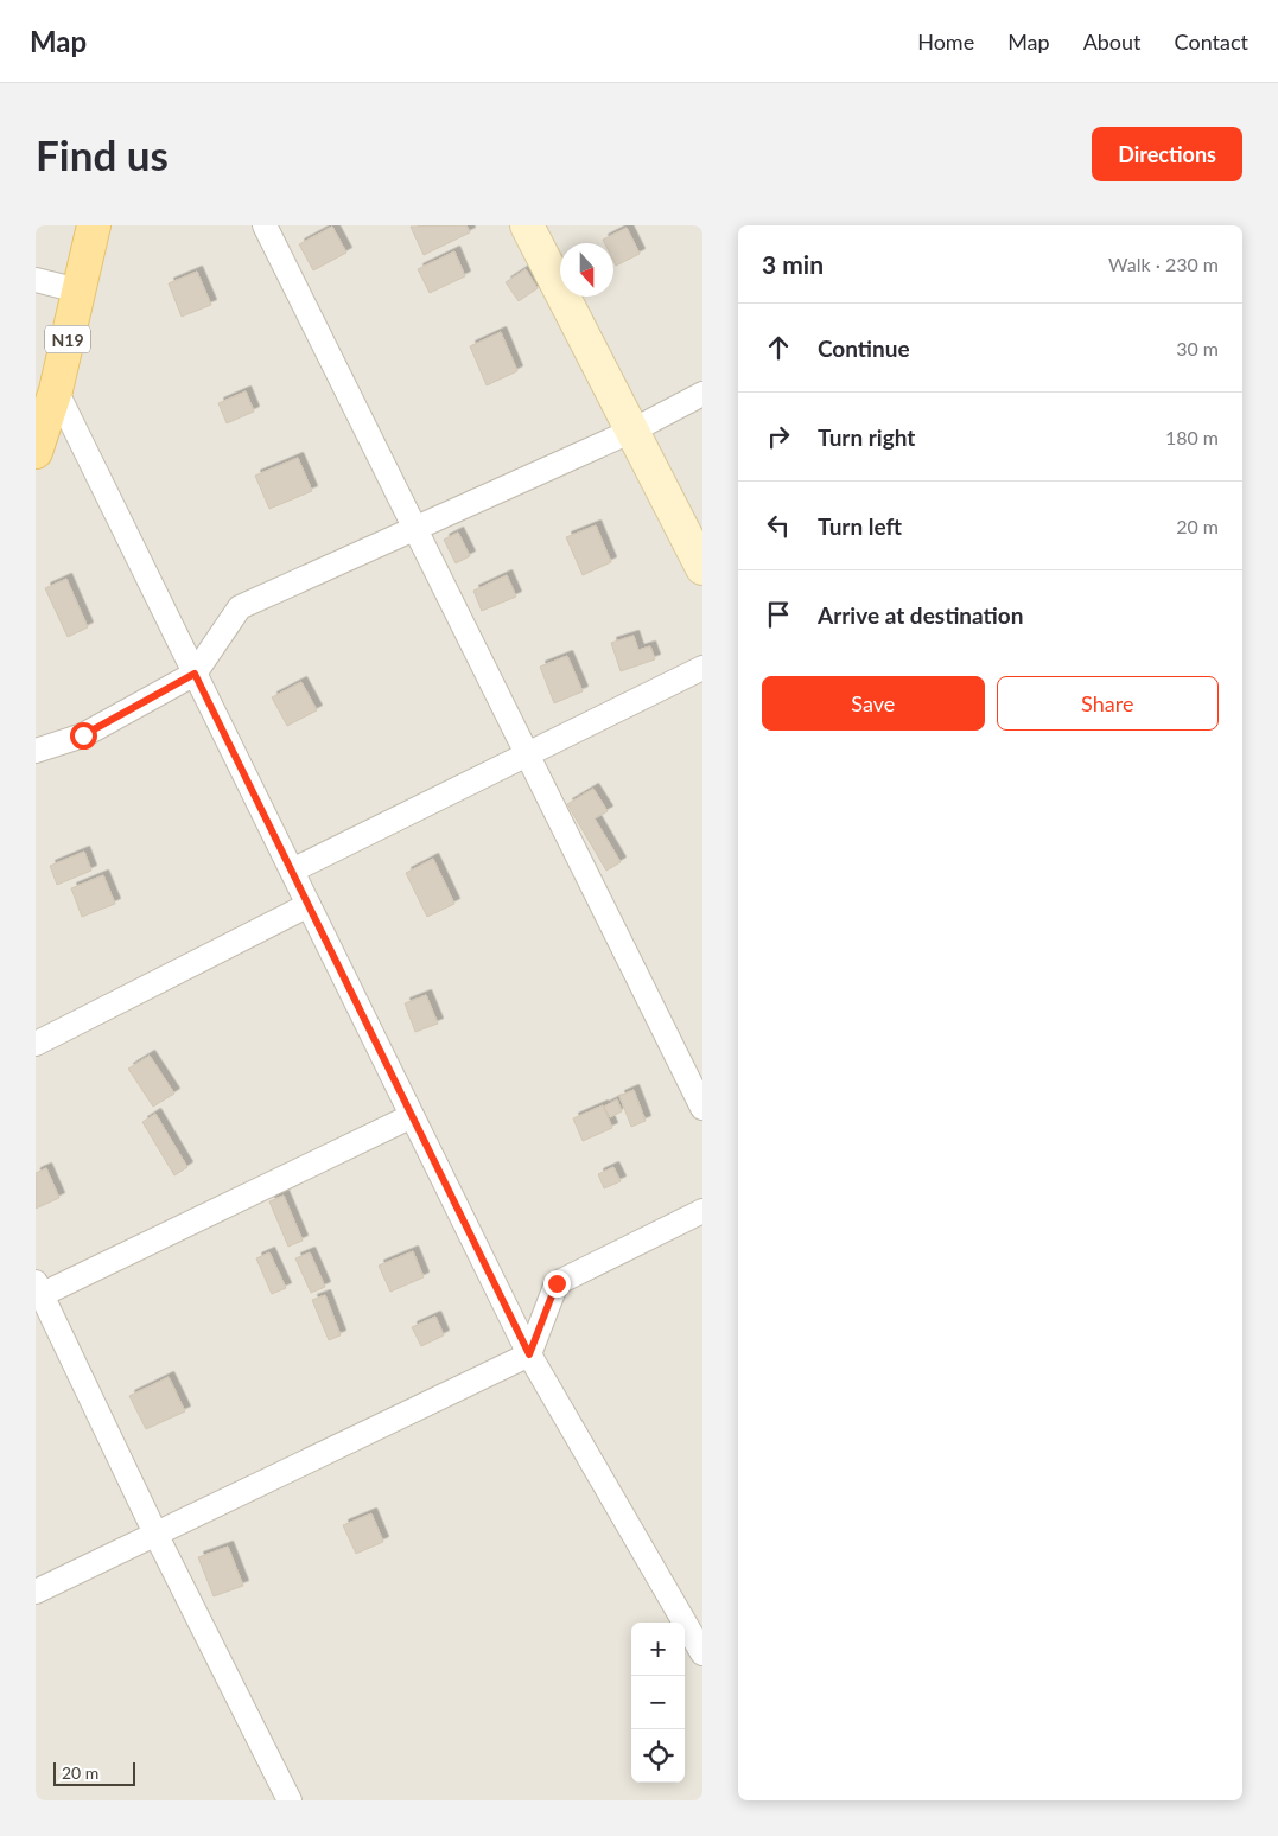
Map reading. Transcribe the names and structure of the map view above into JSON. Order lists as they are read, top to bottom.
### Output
{
  "streets": {
    "main road": ["N19"]
  },
  "scale_bar": "20 m",
  "north": "bottom",
  "page": {
    "header": "Map",
    "nav": [
      "Home",
      "Map",
      "About",
      "Contact"
    ],
    "buttons": [
      "Directions",
      ["Save", "Share"]
    ],
    "title": "Find us",
    "heading": ["3 min", "Walk · 230 m"],
    "list": [
      ["Continue", "30 m"],
      ["Turn right", "180 m"],
      ["Turn left", "20 m"],
      "Arrive at destination"
    ],
    "map_buttons": ["+", "−"],
    "scale": "20 m"
  }
}
